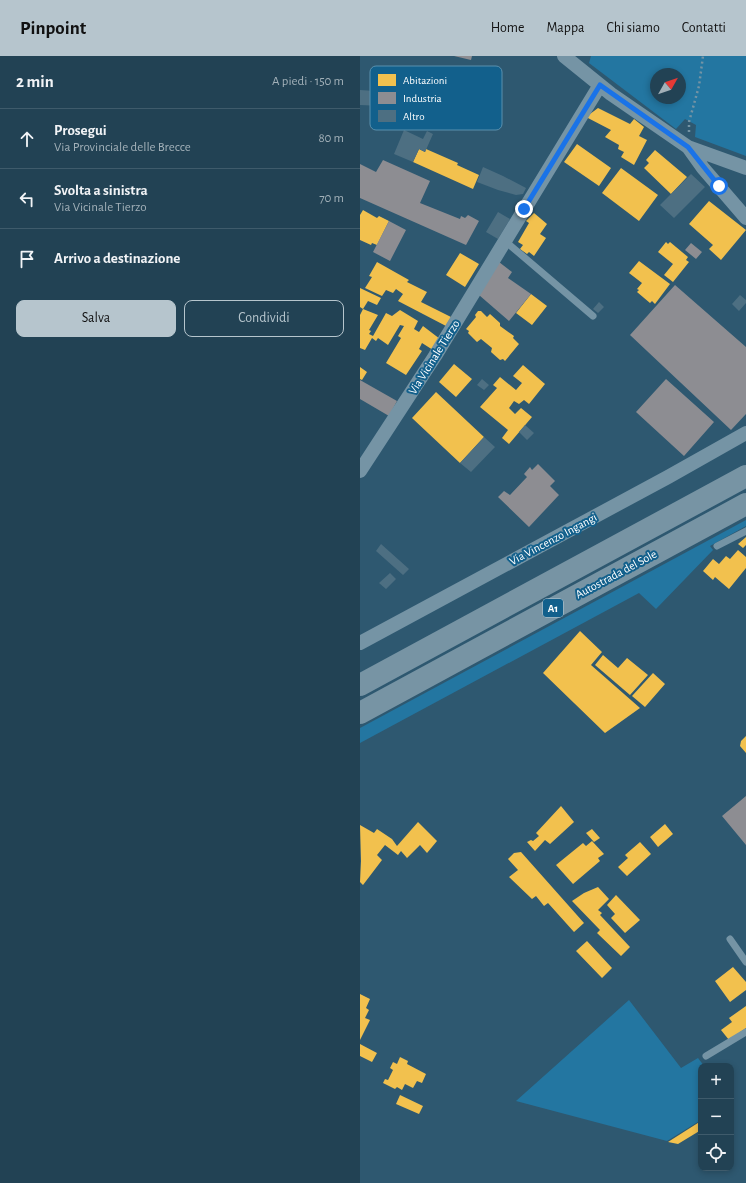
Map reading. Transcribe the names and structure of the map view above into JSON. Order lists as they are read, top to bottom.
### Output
{
  "streets": {
    "highway": ["Autostrada del Sole", "A1"],
    "street": ["Via Vicinale Tierzo", "Via Vincenzo Ingangi"]
  },
  "legend": ["Abitazioni", "Industria", "Altro"],
  "north": "top right",
  "page": {
    "header": "Pinpoint",
    "nav": [
      "Home",
      "Mappa",
      "Chi siamo",
      "Contatti"
    ],
    "heading": ["2 min", "A piedi · 150 m"],
    "list": [
      ["Prosegui", "Via Provinciale delle Brecce", "80 m"],
      ["Svolta a sinistra", "Via Vicinale Tierzo", "70 m"],
      "Arrivo a destinazione"
    ],
    "buttons": ["Salva", "Condividi"],
    "map_buttons": ["+", "−"]
  }
}
